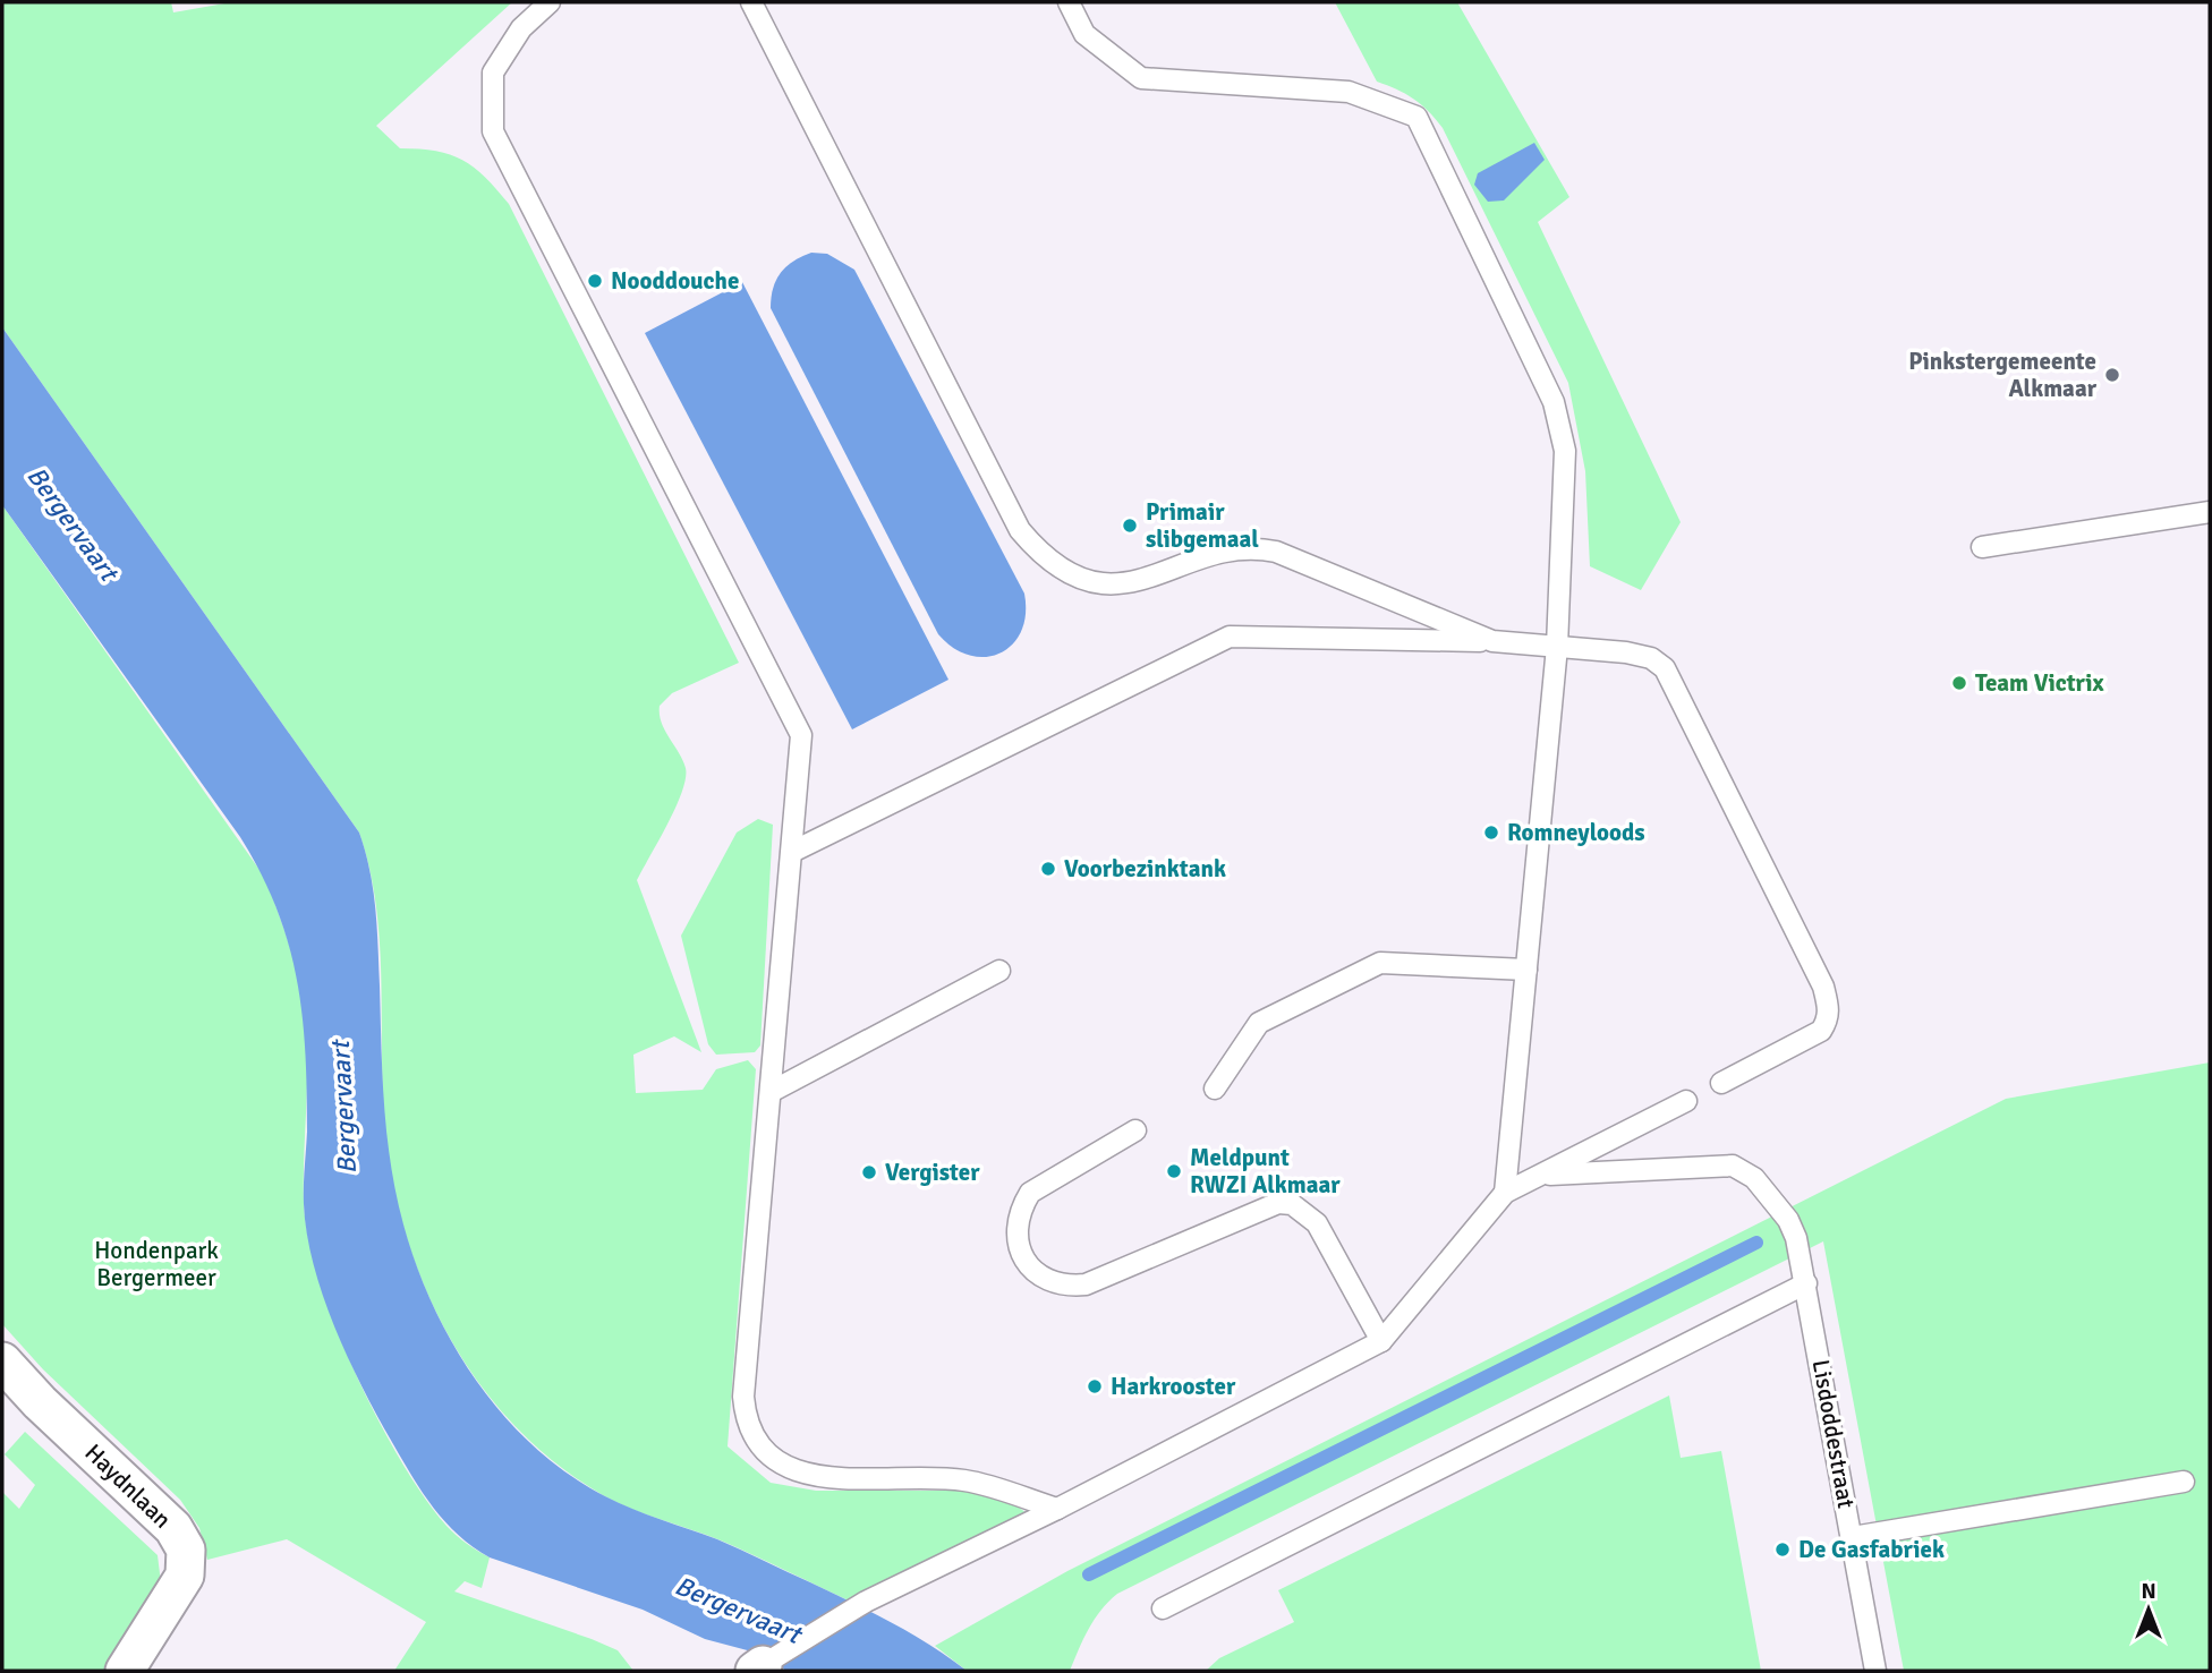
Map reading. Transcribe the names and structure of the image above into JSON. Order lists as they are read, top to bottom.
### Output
{
  "streets": {
    "street": ["Haydnlaan"],
    "lane": ["Lisdoddestraat"]
  },
  "water": ["Bergervaart"],
  "parks": ["Hondenpark Bergermeer"],
  "places": [
    "Nooddouche",
    "Pinkstergemeente Alkmaar",
    "Primair slibgemaal",
    "Team Victrix",
    "Romneyloods",
    "Voorbezinktank",
    "Meldpunt RWZI Alkmaar",
    "Vergister",
    "Harkrooster",
    "De Gasfabriek"
  ],
  "north": "top"
}
